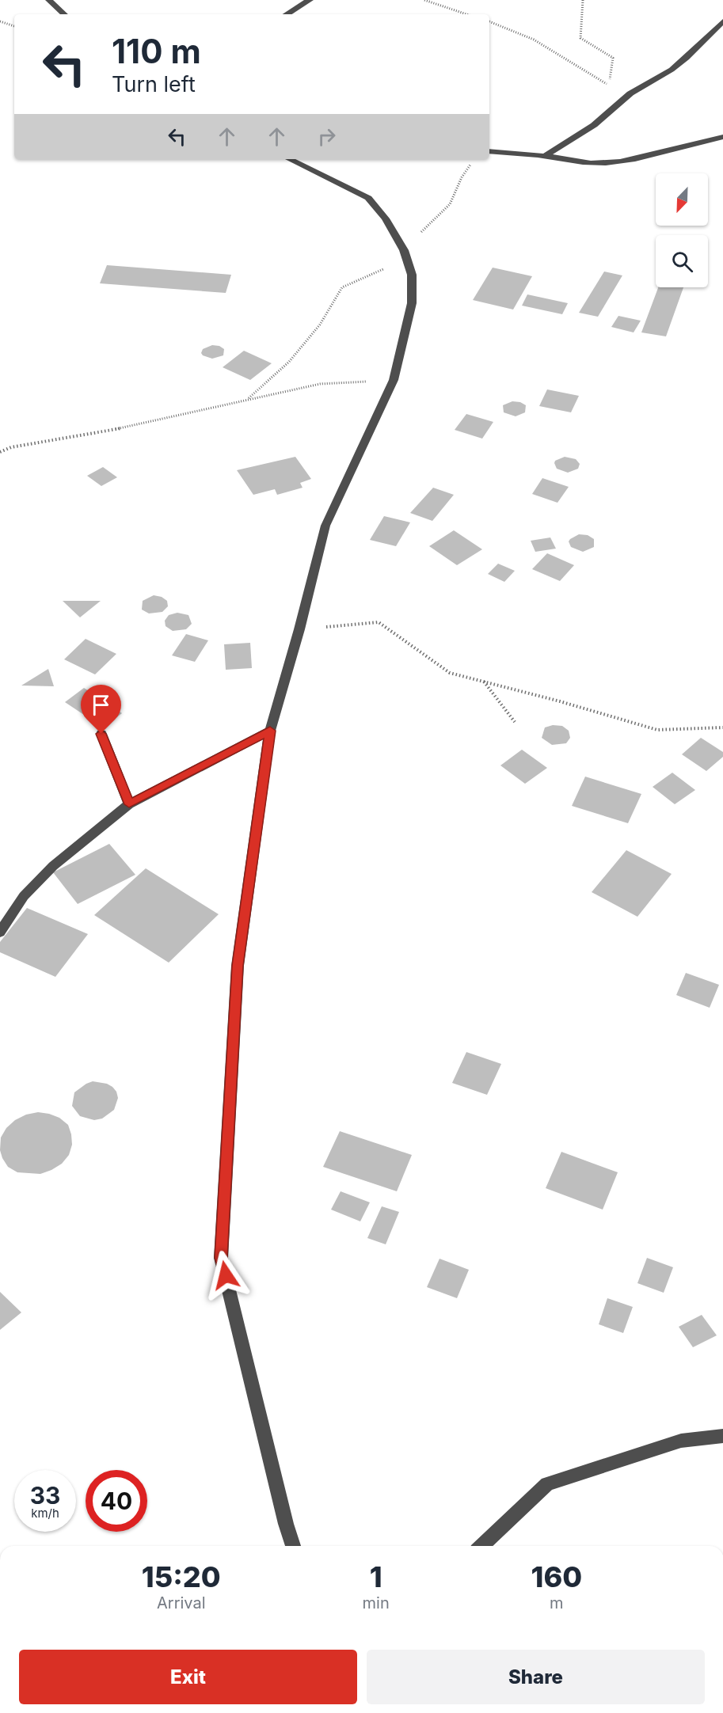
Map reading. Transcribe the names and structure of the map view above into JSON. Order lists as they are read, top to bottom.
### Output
{
  "north": "bottom left",
  "page": {
    "turn": ["110 m", "Turn left"],
    "speed": "33 km/h",
    "limit": "40",
    "eta": [
      "15:20",
      "Arrival",
      "1",
      "min",
      "160",
      "m"
    ],
    "buttons": ["Exit", "Share"]
  }
}
